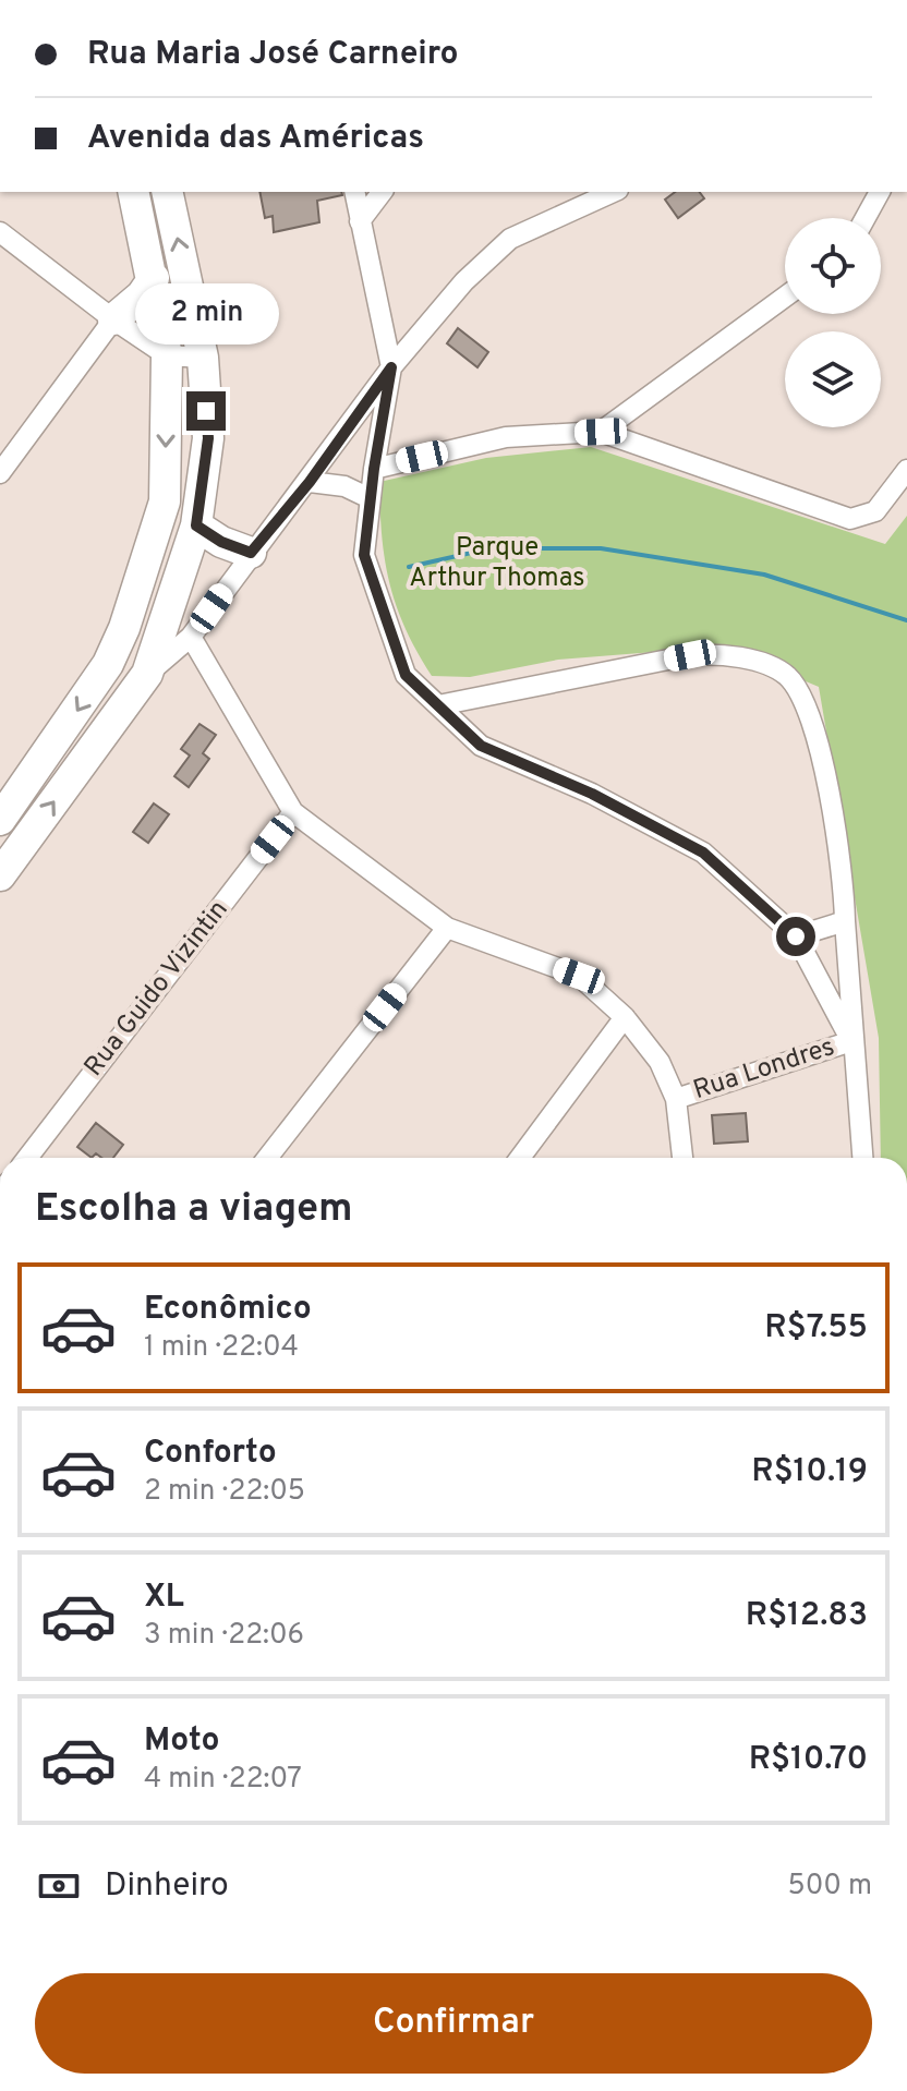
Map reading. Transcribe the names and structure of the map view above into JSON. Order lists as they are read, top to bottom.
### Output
{
  "streets": {
    "street": ["Rua Guido Vizintin", "Rua Londres"]
  },
  "parks": ["Parque Arthur Thomas"],
  "page": {
    "banner": ["Rua Maria José Carneiro", "Avenida das Américas"],
    "bubble": "2 min",
    "heading": "Escolha a viagem",
    "list": [
      {
        "name": "Econômico",
        "note": "1 min · 22:04",
        "value": "R$7.55"
      },
      {
        "name": "Conforto",
        "note": "2 min · 22:05",
        "value": "R$10.19"
      },
      {
        "name": "XL",
        "note": "3 min · 22:06",
        "value": "R$12.83"
      },
      {
        "name": "Moto",
        "note": "4 min · 22:07",
        "value": "R$10.70"
      }
    ],
    "pay": ["Dinheiro", "500 m"],
    "buttons": "Confirmar"
  }
}
